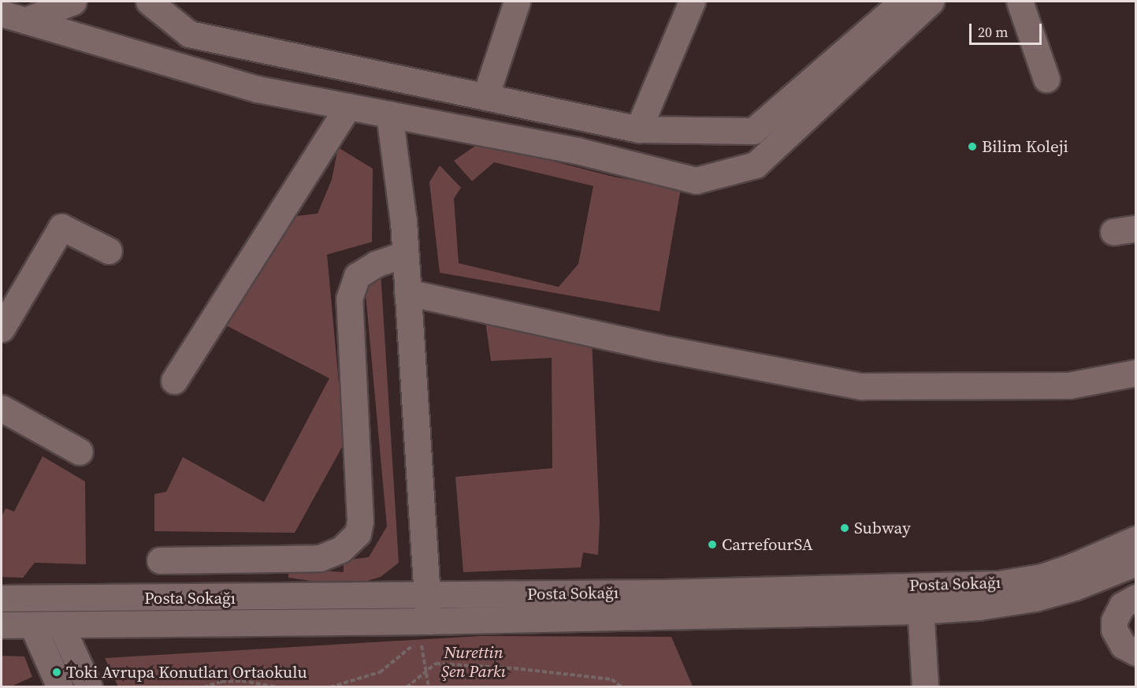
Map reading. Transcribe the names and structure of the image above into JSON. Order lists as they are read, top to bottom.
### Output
{
  "streets": {
    "street": ["Posta Sokağı"]
  },
  "parks": ["Nurettin Şen Parkı"],
  "places": [
    "Bilim Koleji",
    "Subway",
    "CarrefourSA",
    "Toki Avrupa Konutları Ortaokulu"
  ],
  "scale_bar": "20 m"
}
